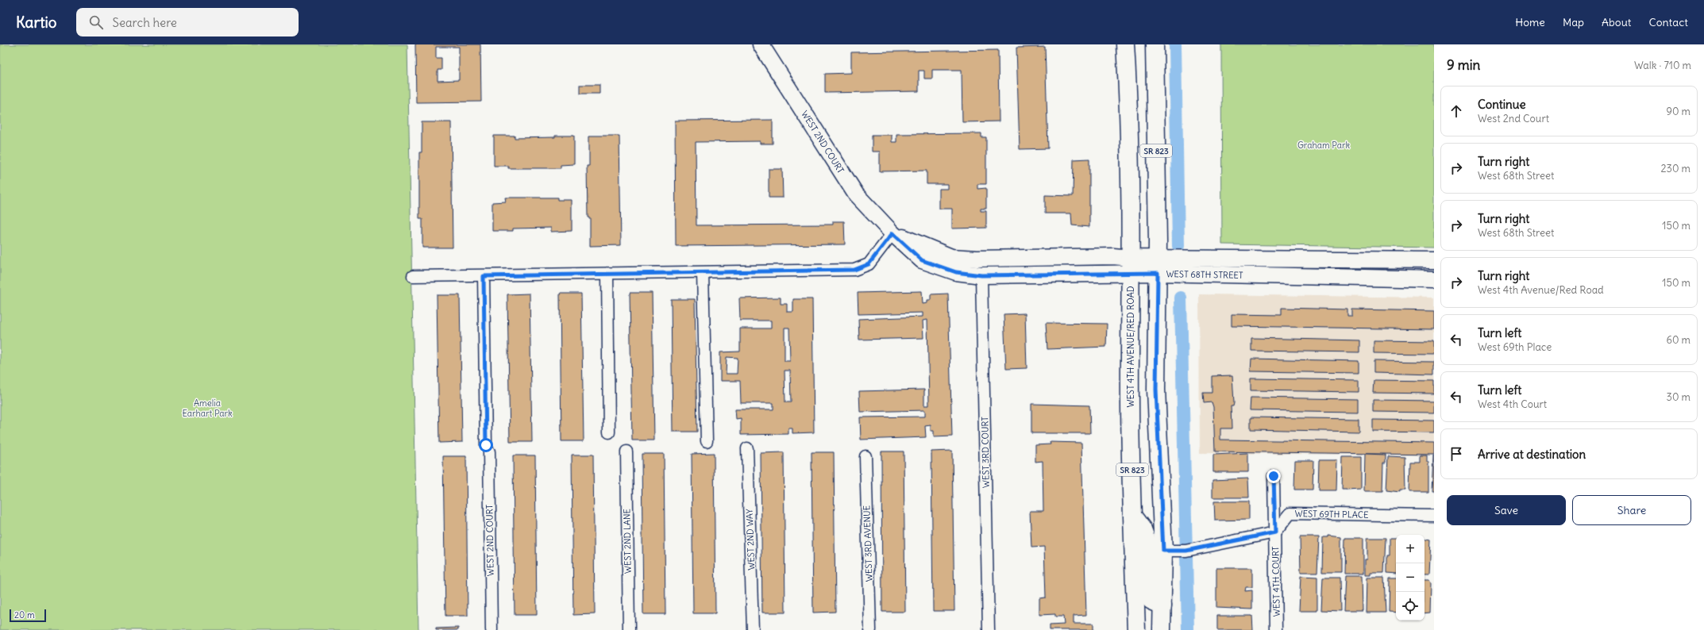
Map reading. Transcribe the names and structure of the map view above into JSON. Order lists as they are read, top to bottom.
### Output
{
  "streets": {
    "main road": [
      "WEST 2ND COURT",
      "SR 823",
      "WEST 68TH STREET",
      "WEST 4TH AVENUE/RED ROAD"
    ],
    "street": [
      "WEST 3RD COURT",
      "WEST 69TH PLACE",
      "WEST 2ND WAY",
      "WEST 2ND LANE",
      "WEST 3RD AVENUE",
      "WEST 4TH COURT"
    ]
  },
  "crossings": [
    ["WEST 2ND COURT", "WEST 68TH STREET"],
    ["SR 823", "WEST 68TH STREET"],
    ["WEST 68TH STREET", "WEST 4TH AVENUE/RED ROAD"],
    ["WEST 68TH STREET", "WEST 3RD COURT"],
    ["WEST 69TH PLACE", "WEST 4TH COURT"]
  ],
  "parks": ["Graham Park", "Amelia Earhart Park"],
  "scale_bar": "20 m",
  "page": {
    "header": "Kartio",
    "search": "Search here",
    "nav": [
      "Home",
      "Map",
      "About",
      "Contact"
    ],
    "heading": ["9 min", "Walk · 710 m"],
    "list": [
      ["Continue", "West 2nd Court", "90 m"],
      ["Turn right", "West 68th Street", "230 m"],
      ["Turn right", "West 68th Street", "150 m"],
      ["Turn right", "West 4th Avenue/Red Road", "150 m"],
      ["Turn left", "West 69th Place", "60 m"],
      ["Turn left", "West 4th Court", "30 m"],
      "Arrive at destination"
    ],
    "buttons": ["Save", "Share"],
    "map_buttons": ["+", "−"],
    "scale": "20 m"
  }
}
